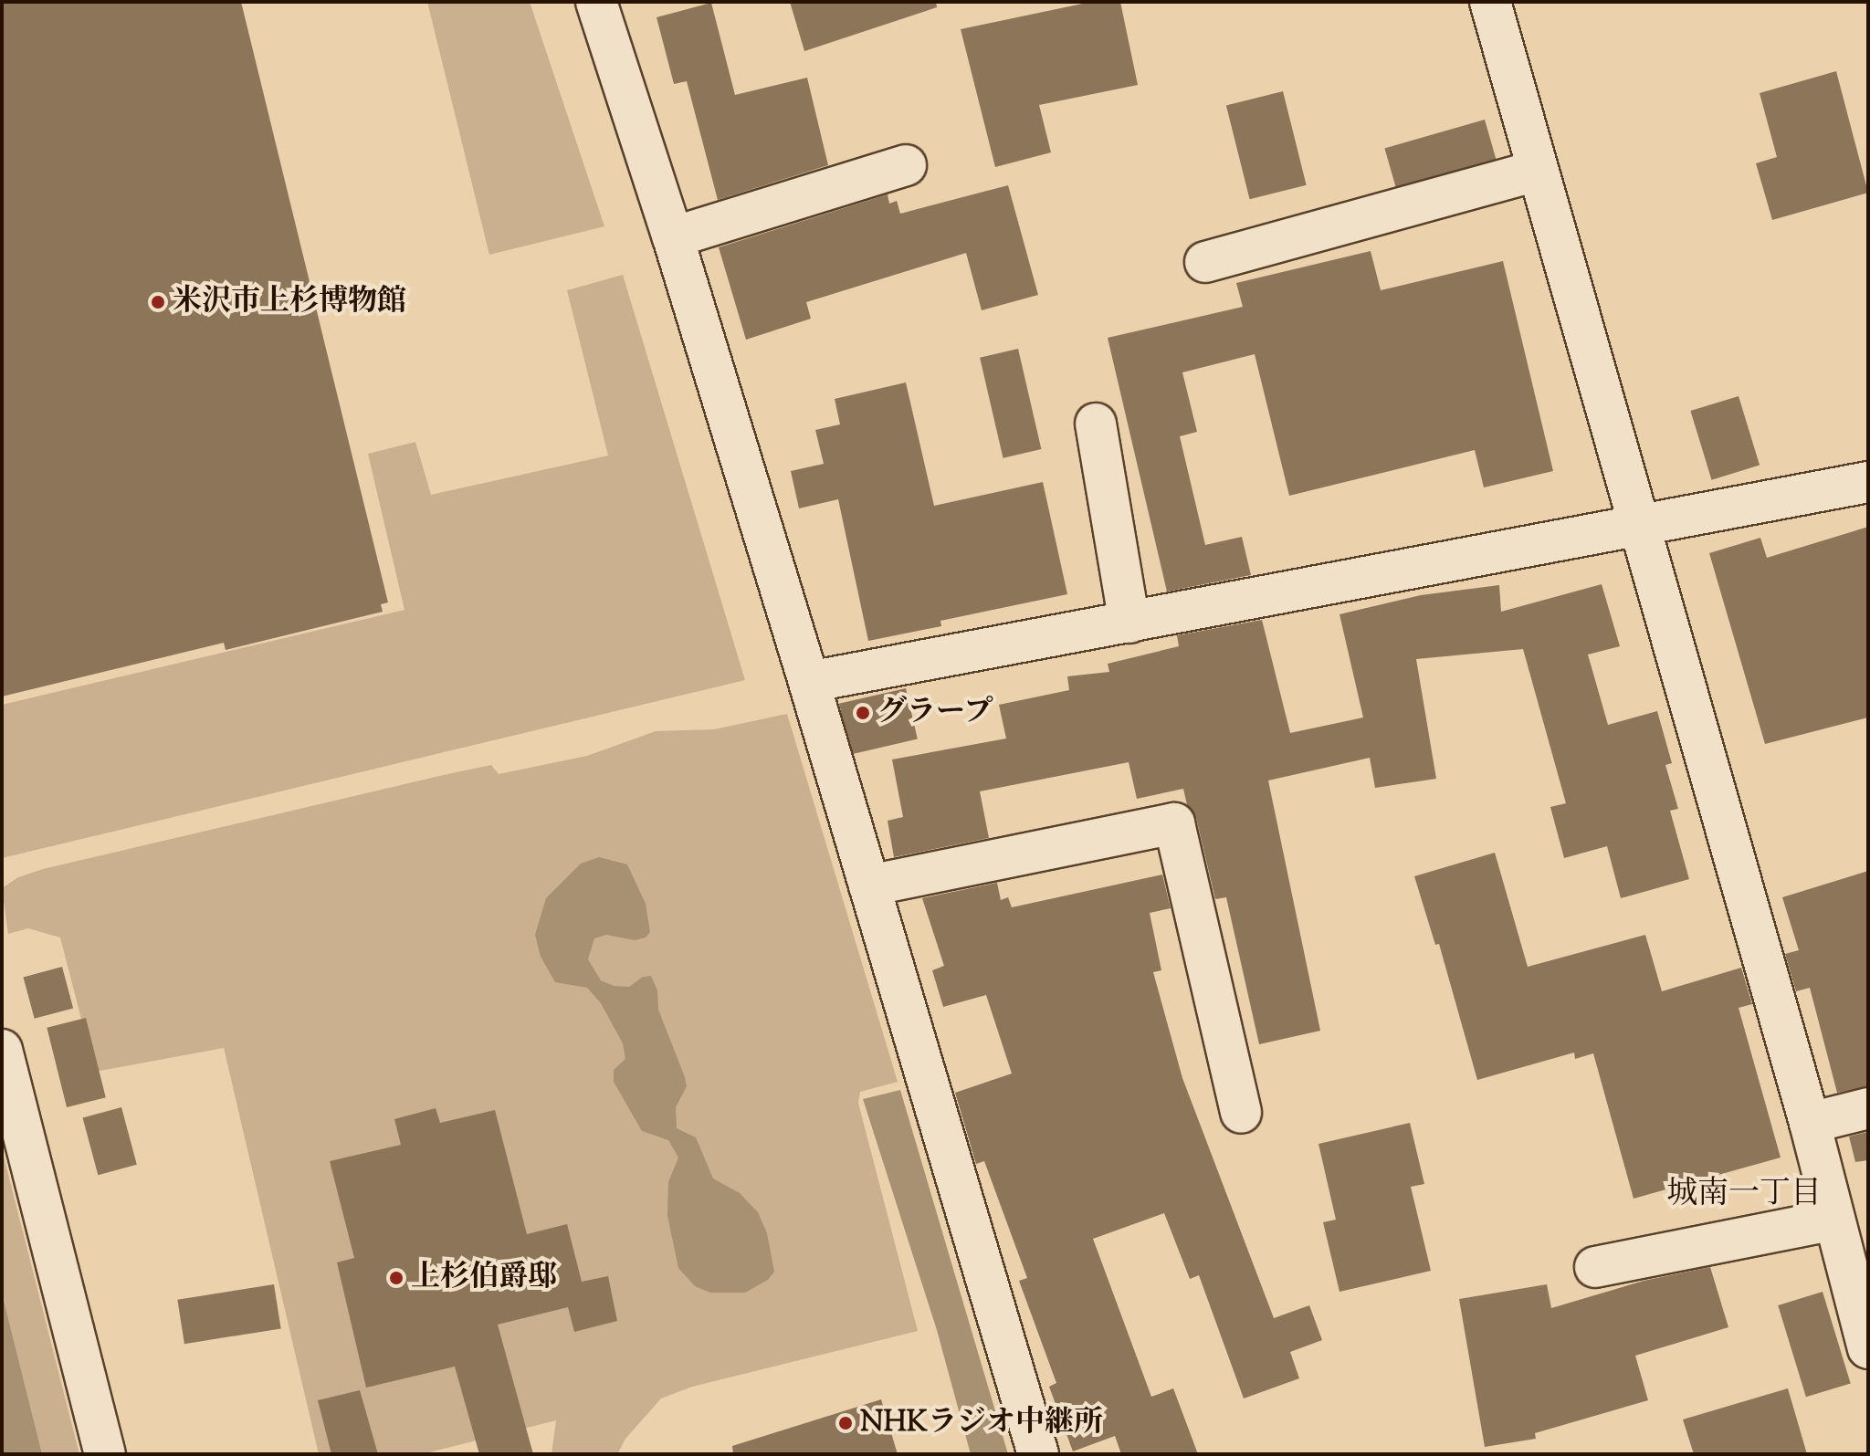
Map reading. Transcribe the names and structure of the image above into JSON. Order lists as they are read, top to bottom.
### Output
{
  "districts": ["城南一丁目"],
  "places": [
    "米沢市上杉博物館",
    "グラープ",
    "上杉伯爵邸",
    "NHKラジオ中継所"
  ]
}
